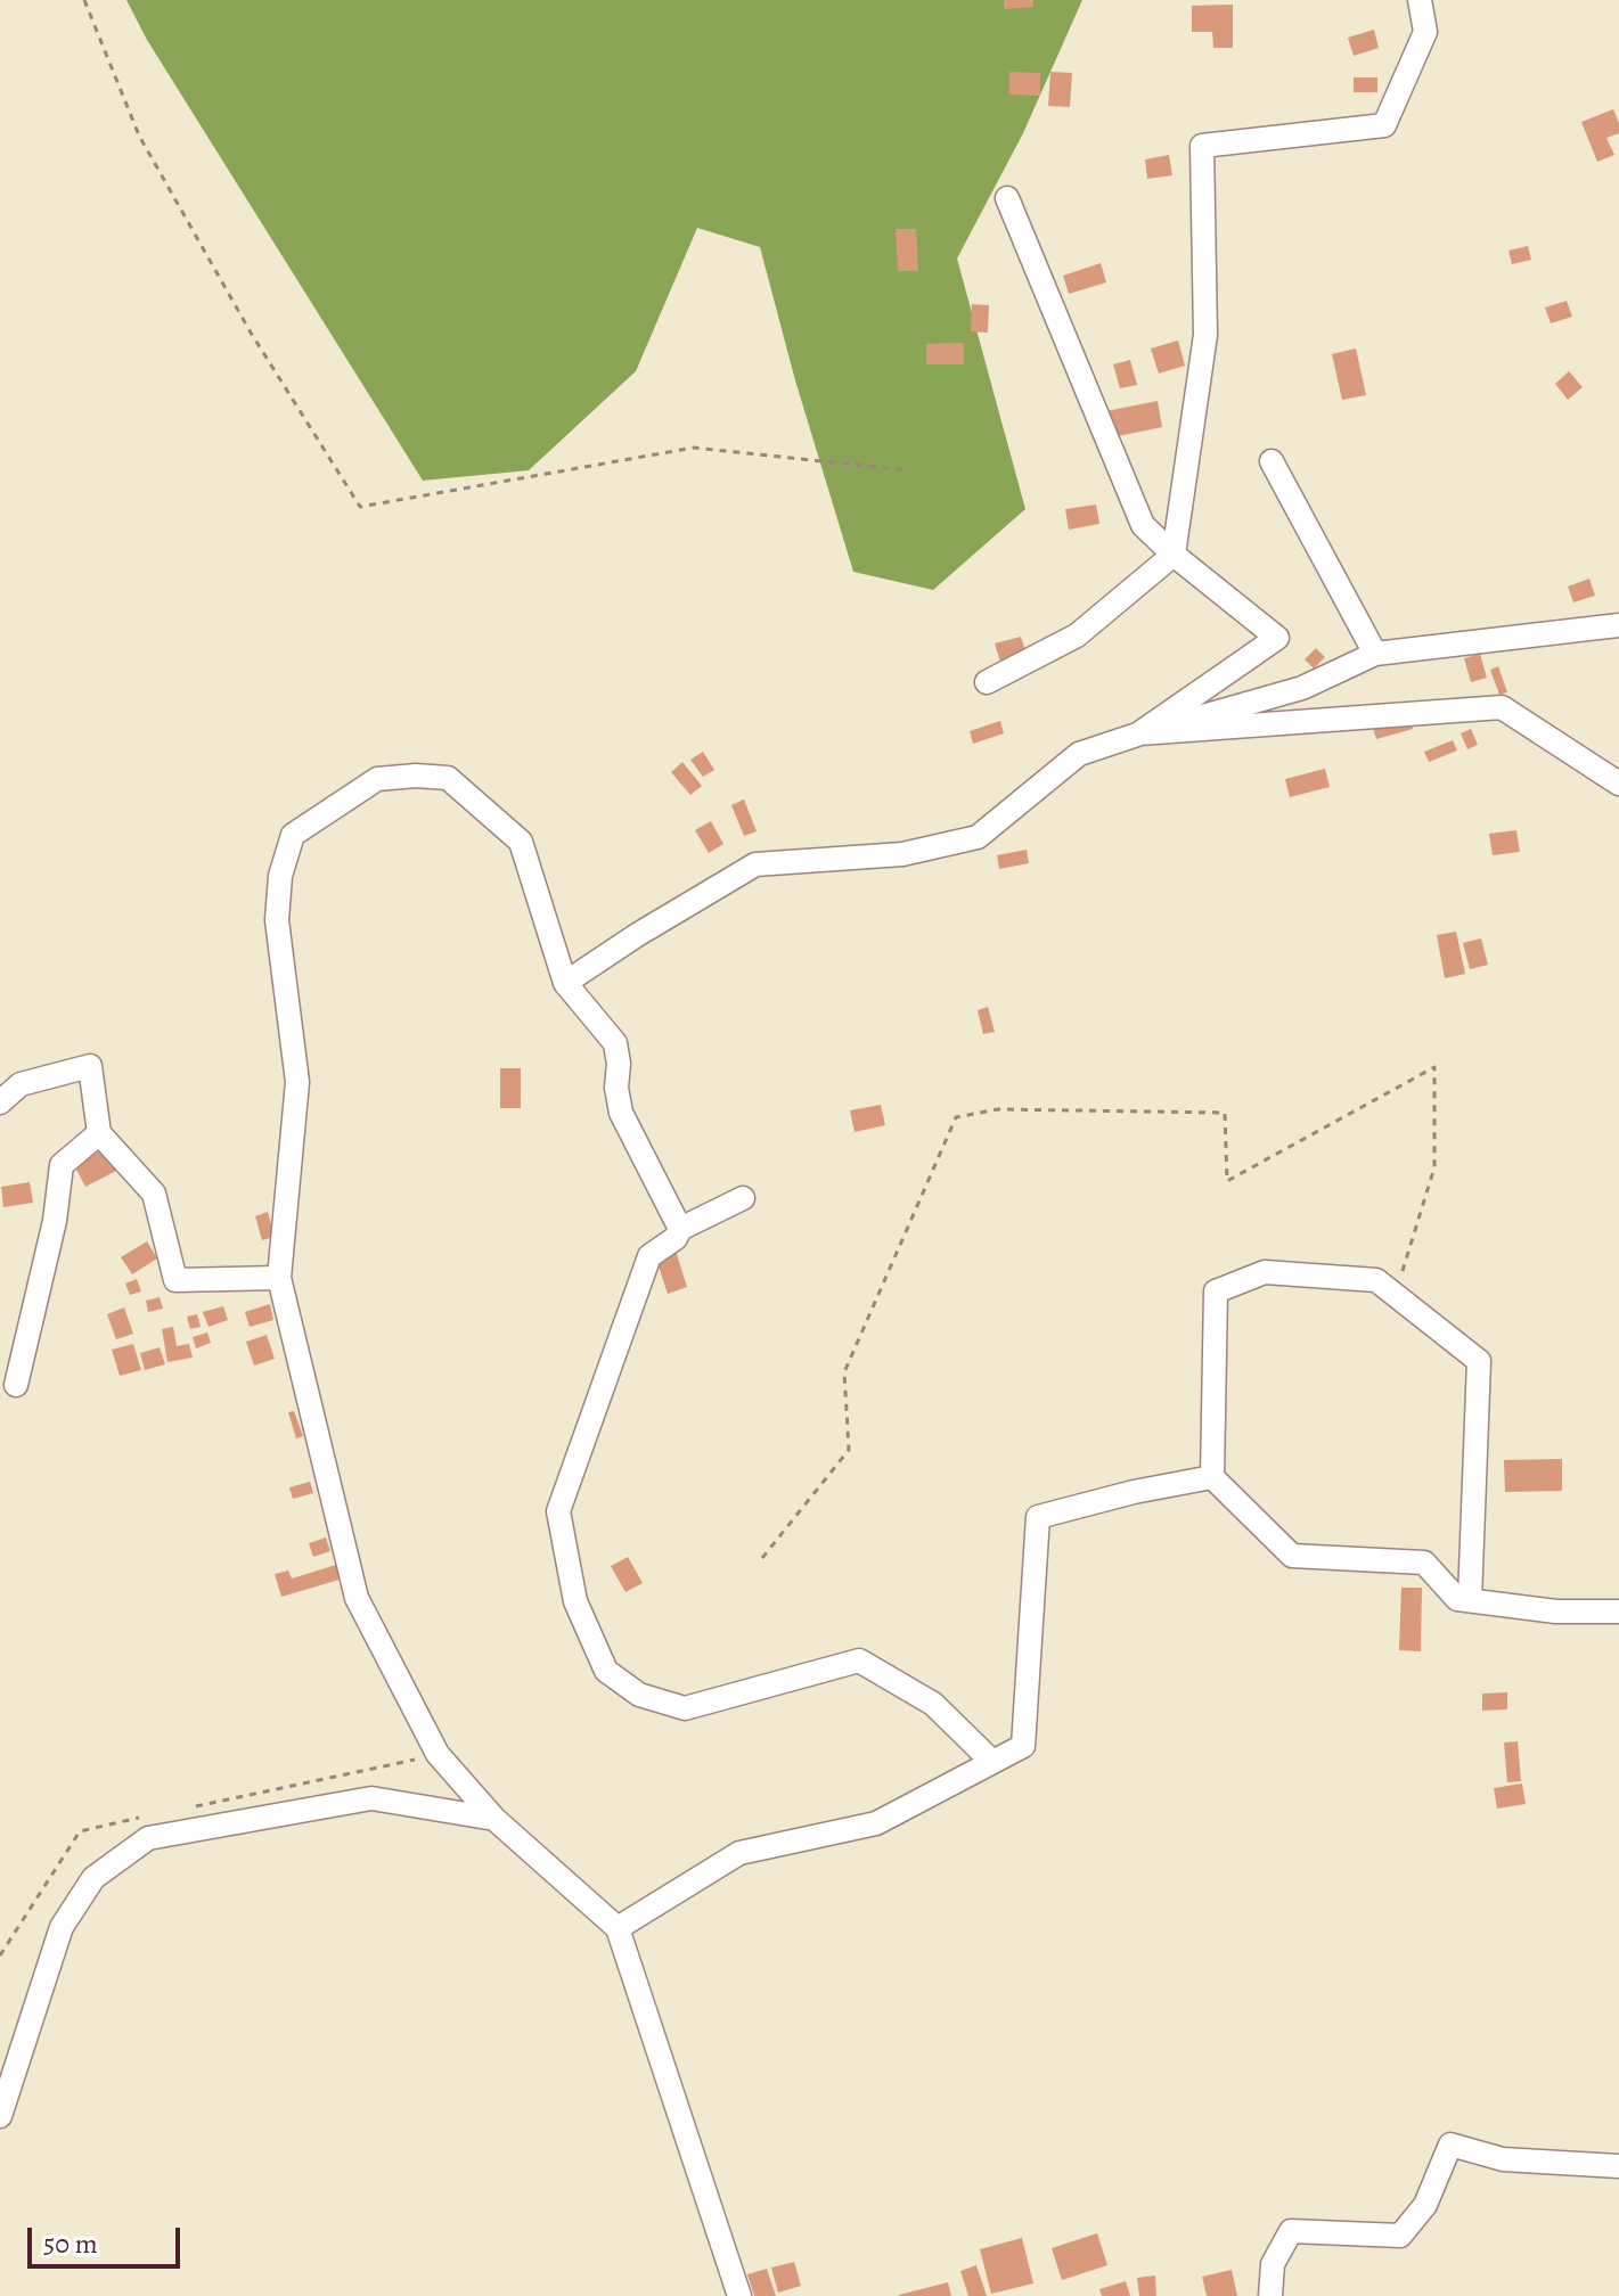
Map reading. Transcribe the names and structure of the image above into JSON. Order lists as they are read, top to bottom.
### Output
{
  "scale_bar": "50 m"
}
